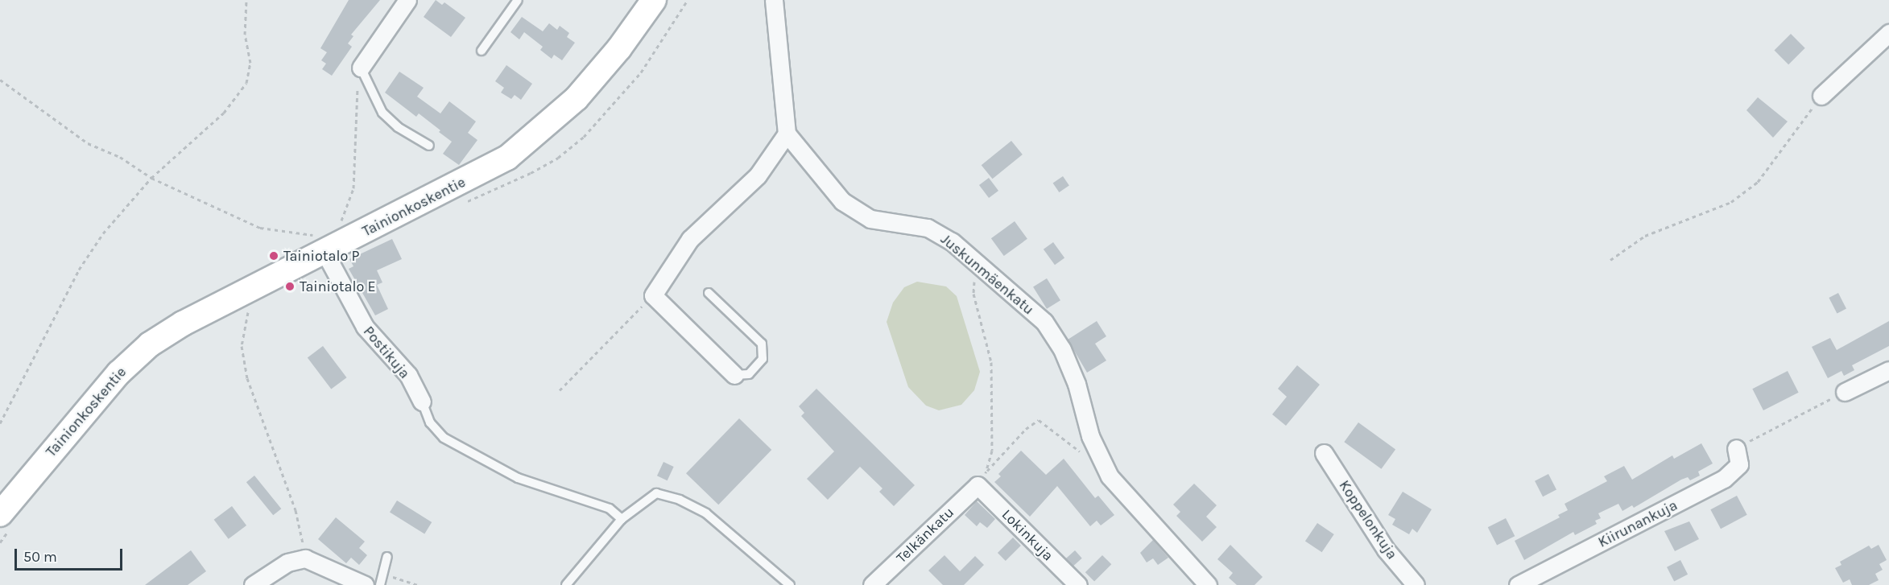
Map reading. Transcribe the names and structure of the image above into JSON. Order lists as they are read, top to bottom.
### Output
{
  "streets": {
    "street": [
      "Tainionkoskentie",
      "Juskunmäenkatu",
      "Postikuja",
      "Koppelonkuja",
      "Kiirunankuja",
      "Telkänkatu",
      "Lokinkuja"
    ]
  },
  "crossings": [
    ["Tainionkoskentie", "Postikuja"],
    ["Telkänkatu", "Lokinkuja"]
  ],
  "places": ["Tainiotalo P", "Tainiotalo E"],
  "scale_bar": "50 m"
}
